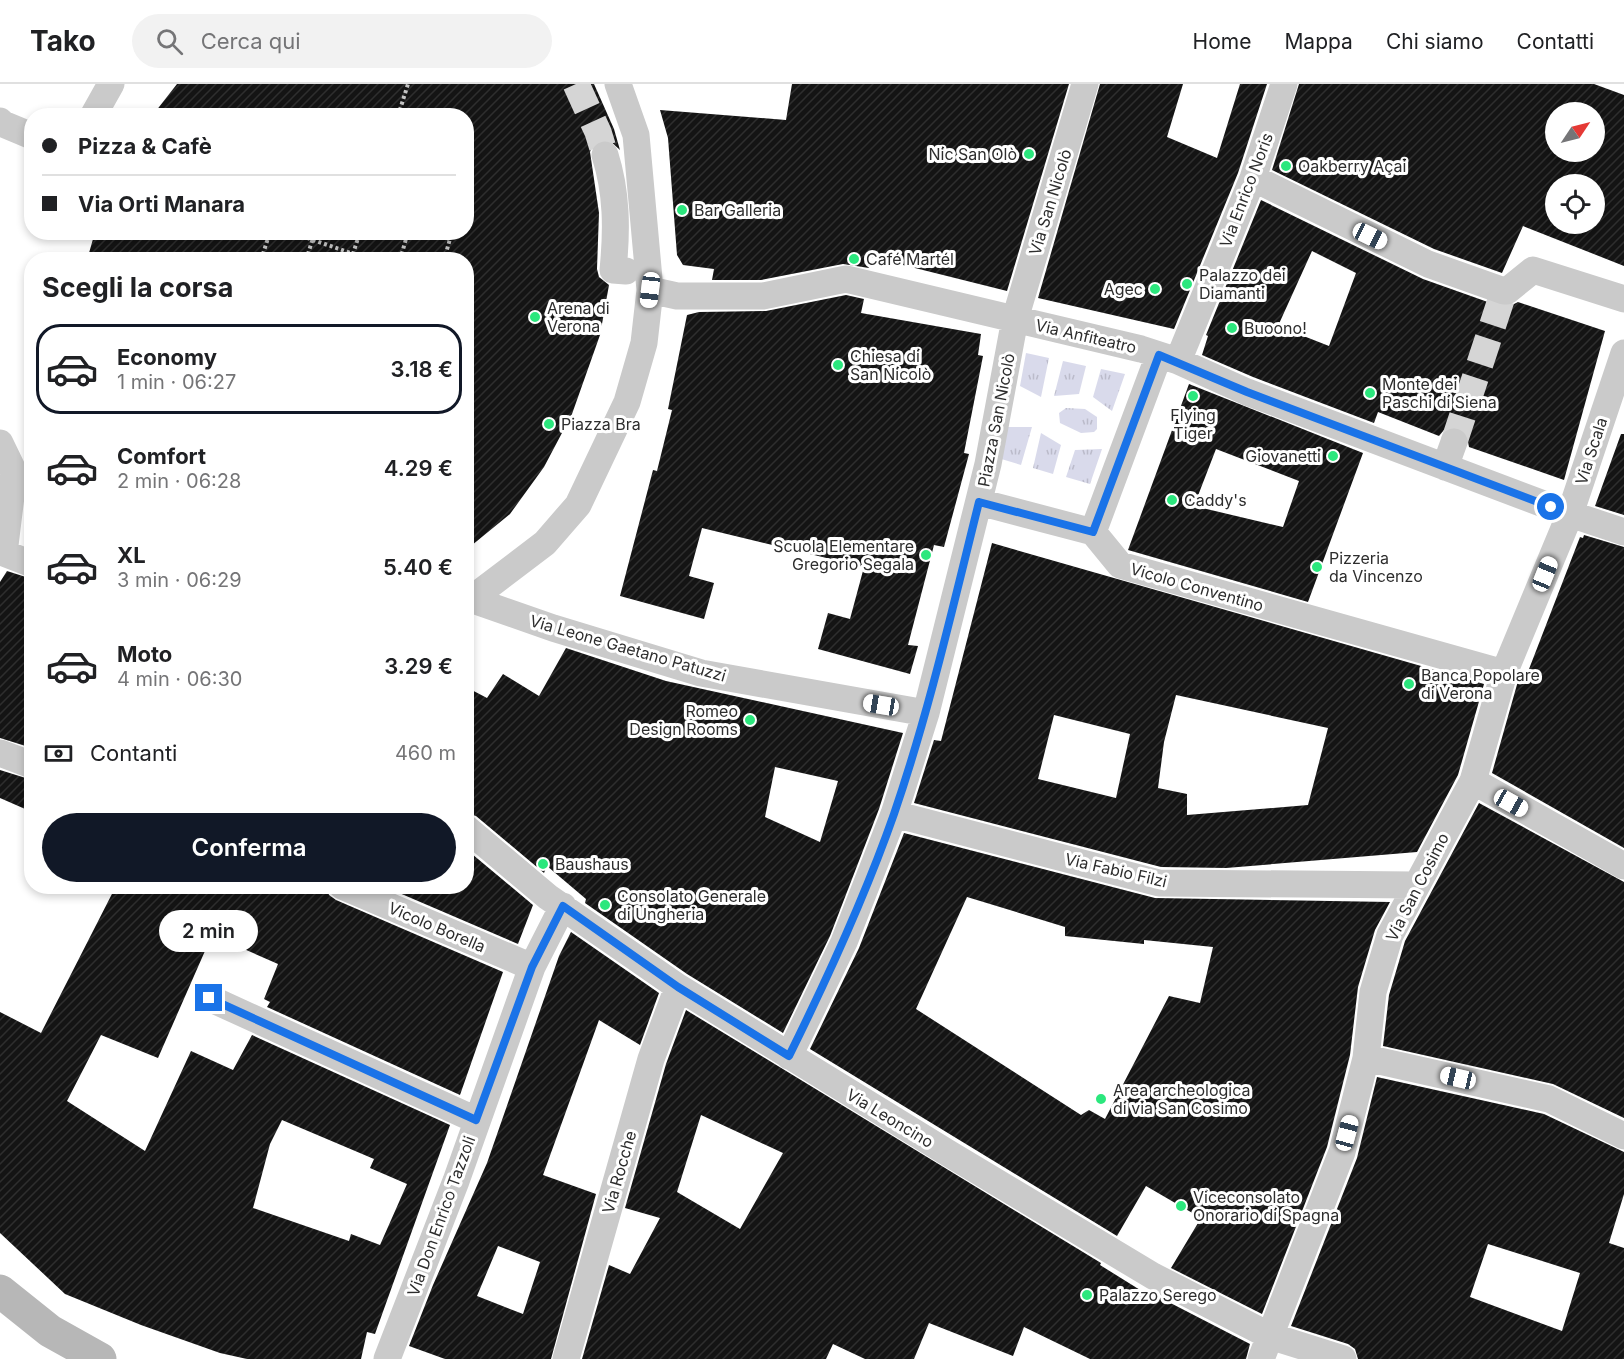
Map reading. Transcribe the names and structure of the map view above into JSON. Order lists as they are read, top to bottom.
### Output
{
  "streets": {
    "street": [
      "Via Enrico Noris",
      "Via San Nicolò",
      "Via Anfiteatro",
      "Piazza San Nicolò",
      "Via Scala",
      "Vicolo Conventino",
      "Via Leone Gaetano Patuzzi",
      "Via Fabio Filzi",
      "Via San Cosimo",
      "Vicolo Borella",
      "Via Leoncino",
      "Via Rocche",
      "Via Don Enrico Tazzoli"
    ]
  },
  "crossings": [
    ["Via Enrico Noris", "Via Anfiteatro"],
    ["Via San Nicolò", "Via Anfiteatro"],
    ["Via San Nicolò", "Piazza San Nicolò"],
    ["Via Anfiteatro", "Piazza San Nicolò"],
    ["Via Anfiteatro", "Via Scala"],
    ["Via Anfiteatro", "Via San Cosimo"],
    ["Piazza San Nicolò", "Vicolo Conventino"],
    ["Via Scala", "Via San Cosimo"],
    ["Vicolo Conventino", "Via San Cosimo"],
    ["Via Fabio Filzi", "Via San Cosimo"],
    ["Via San Cosimo", "Via Leoncino"],
    ["Vicolo Borella", "Via Don Enrico Tazzoli"],
    ["Via Leoncino", "Via Rocche"],
    ["Via Leoncino", "Via Don Enrico Tazzoli"]
  ],
  "places": [
    "Nic San Olò",
    "Oakberry Açai",
    "Bar Galleria",
    "Café Martél",
    "Palazzo dei Diamanti",
    "Agec",
    "Arena di Verona",
    "Buoono!",
    "Chiesa di San Nicolò",
    "Monte dei Paschi di Siena",
    "Flying Tiger",
    "Piazza Bra",
    "Giovanetti",
    "Caddy's",
    "Scuola Elementare Gregorio Segala",
    "Pizzeria da Vincenzo",
    "Banca Popolare di Verona",
    "Romeo Design Rooms",
    "Baushaus",
    "Consolato Generale di Ungheria",
    "Area archeologica di via San Cosimo",
    "Viceconsolato Onorario di Spagna",
    "Palazzo Serego"
  ],
  "north": "top right",
  "page": {
    "header": "Tako",
    "search": "Cerca qui",
    "nav": [
      "Home",
      "Mappa",
      "Chi siamo",
      "Contatti"
    ],
    "banner": ["Pizza & Cafè", "Via Orti Manara"],
    "heading": "Scegli la corsa",
    "list": [
      {
        "name": "Economy",
        "note": "1 min · 06:27",
        "value": "3.18 €"
      },
      {
        "name": "Comfort",
        "note": "2 min · 06:28",
        "value": "4.29 €"
      },
      {
        "name": "XL",
        "note": "3 min · 06:29",
        "value": "5.40 €"
      },
      {
        "name": "Moto",
        "note": "4 min · 06:30",
        "value": "3.29 €"
      }
    ],
    "pay": ["Contanti", "460 m"],
    "buttons": "Conferma",
    "bubble": "2 min"
  }
}
